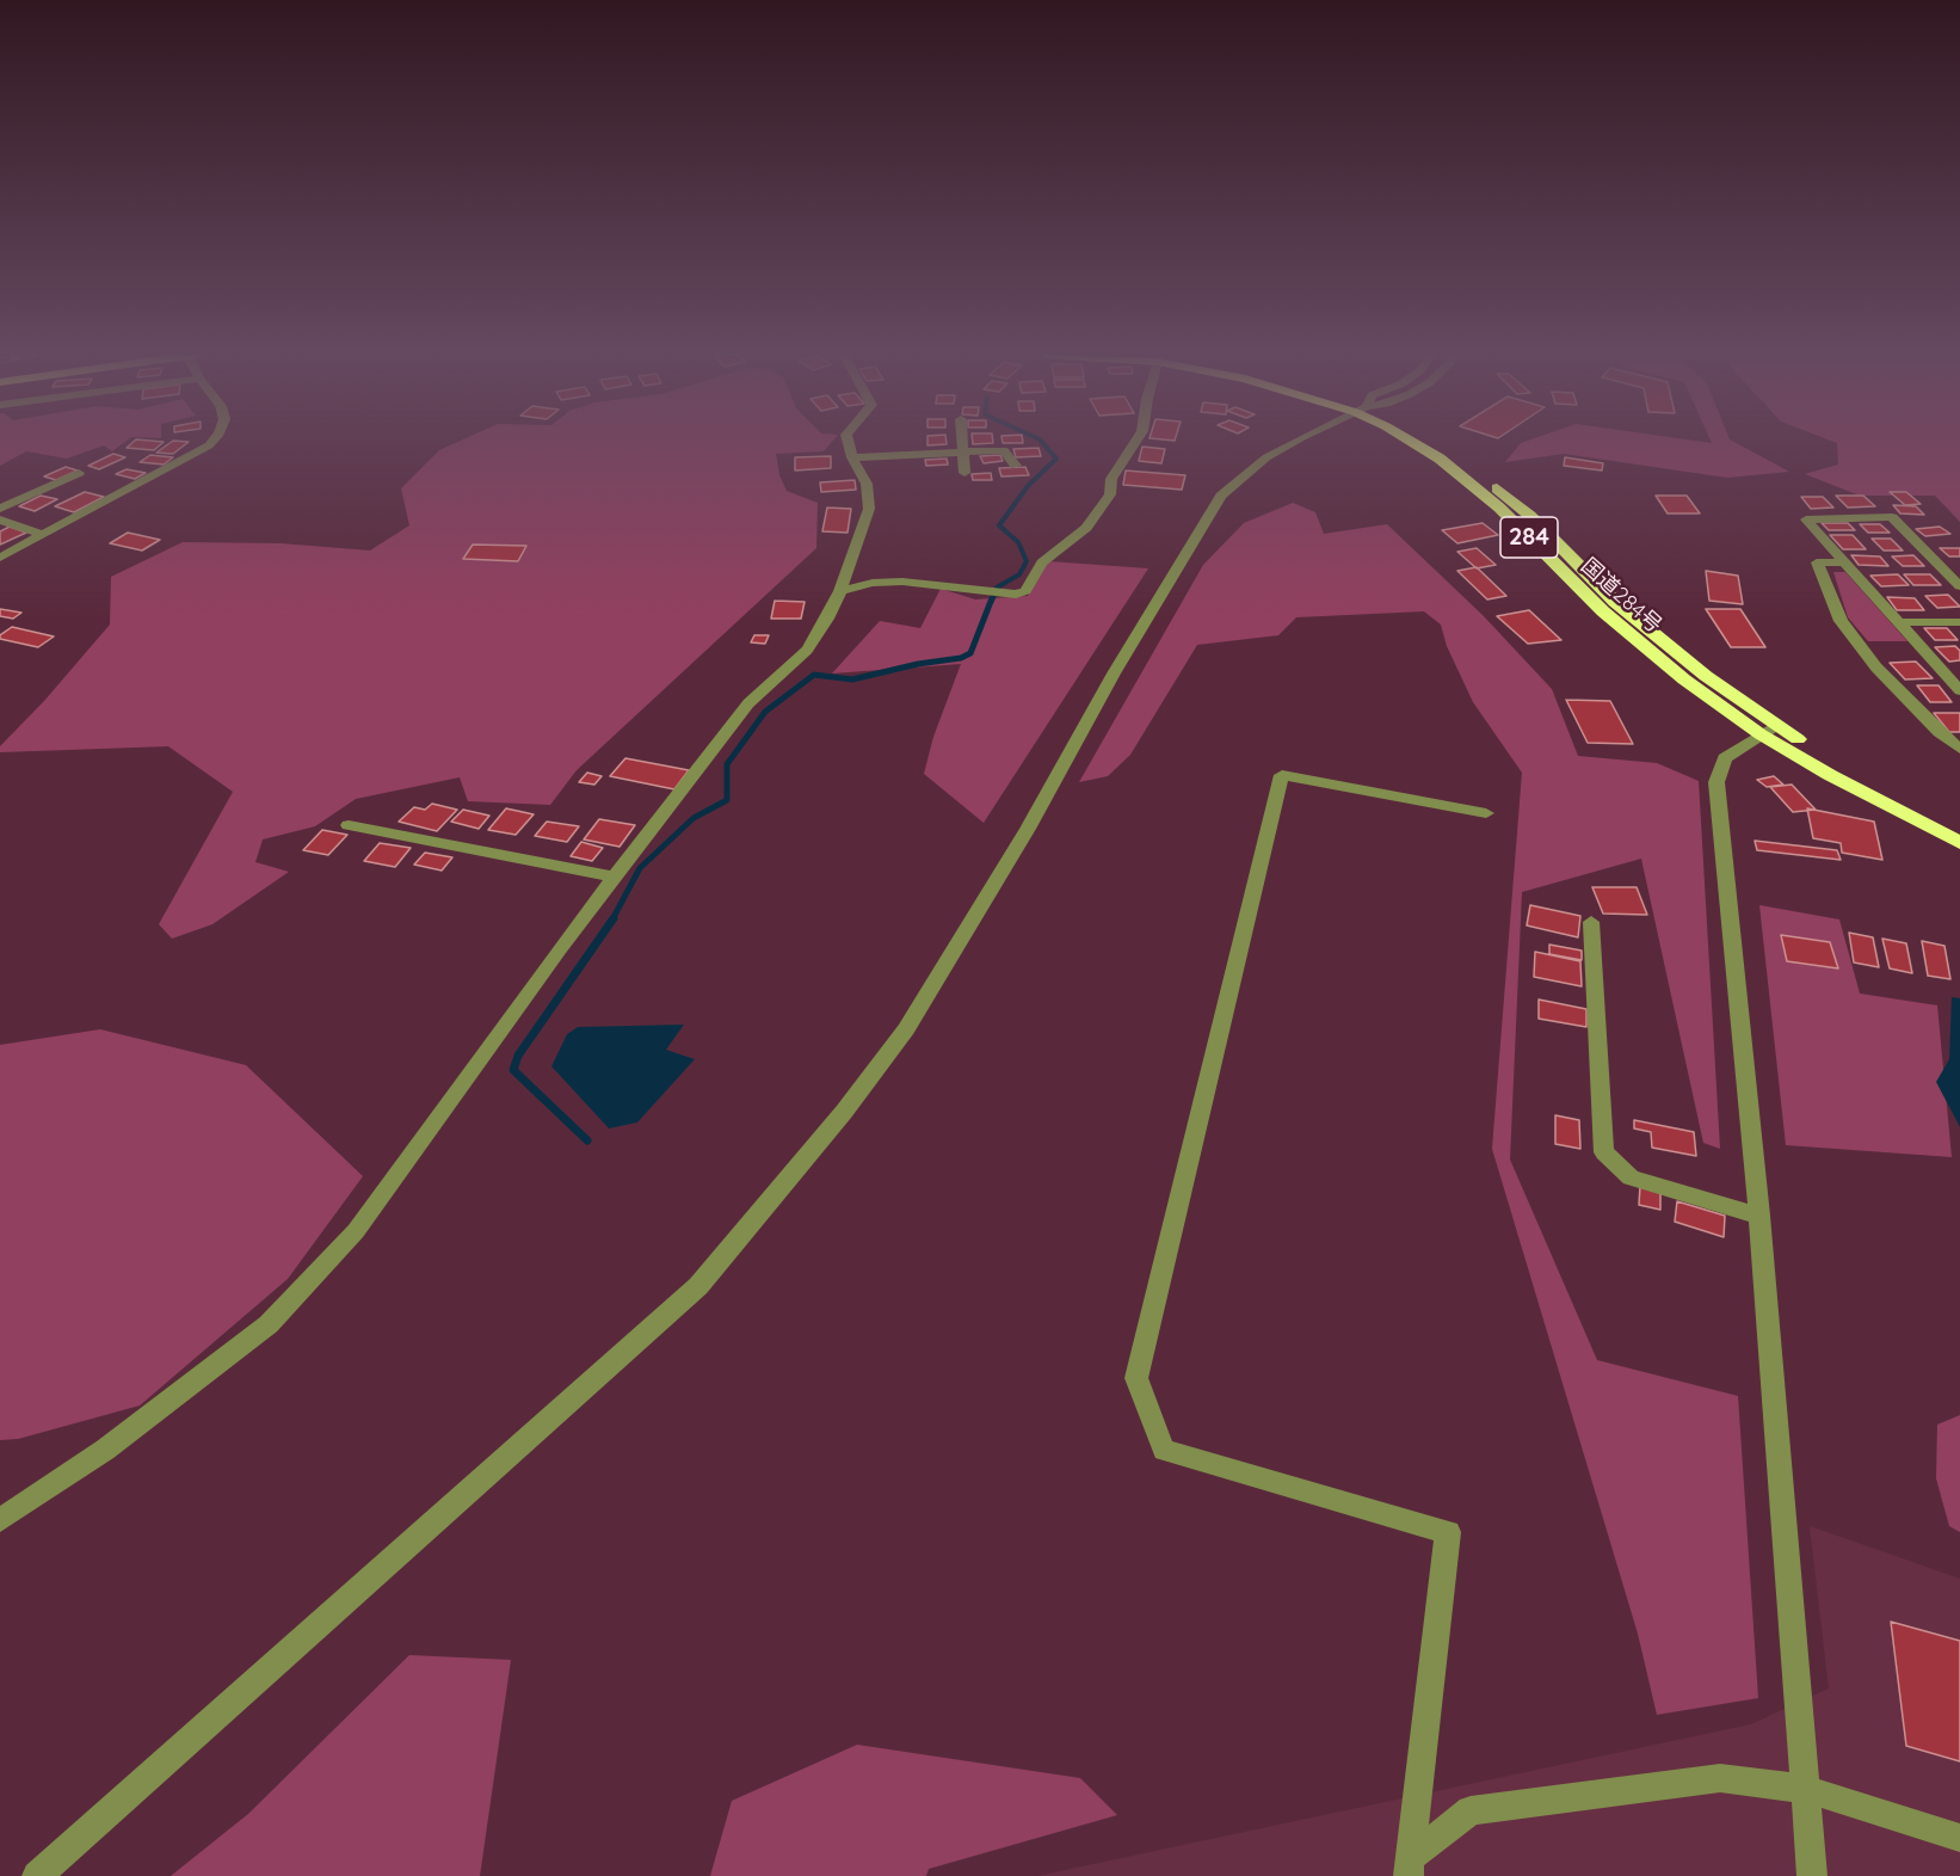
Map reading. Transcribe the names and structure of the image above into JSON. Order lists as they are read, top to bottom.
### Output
{
  "streets": {
    "highway": ["284", "国道284号"]
  }
}
